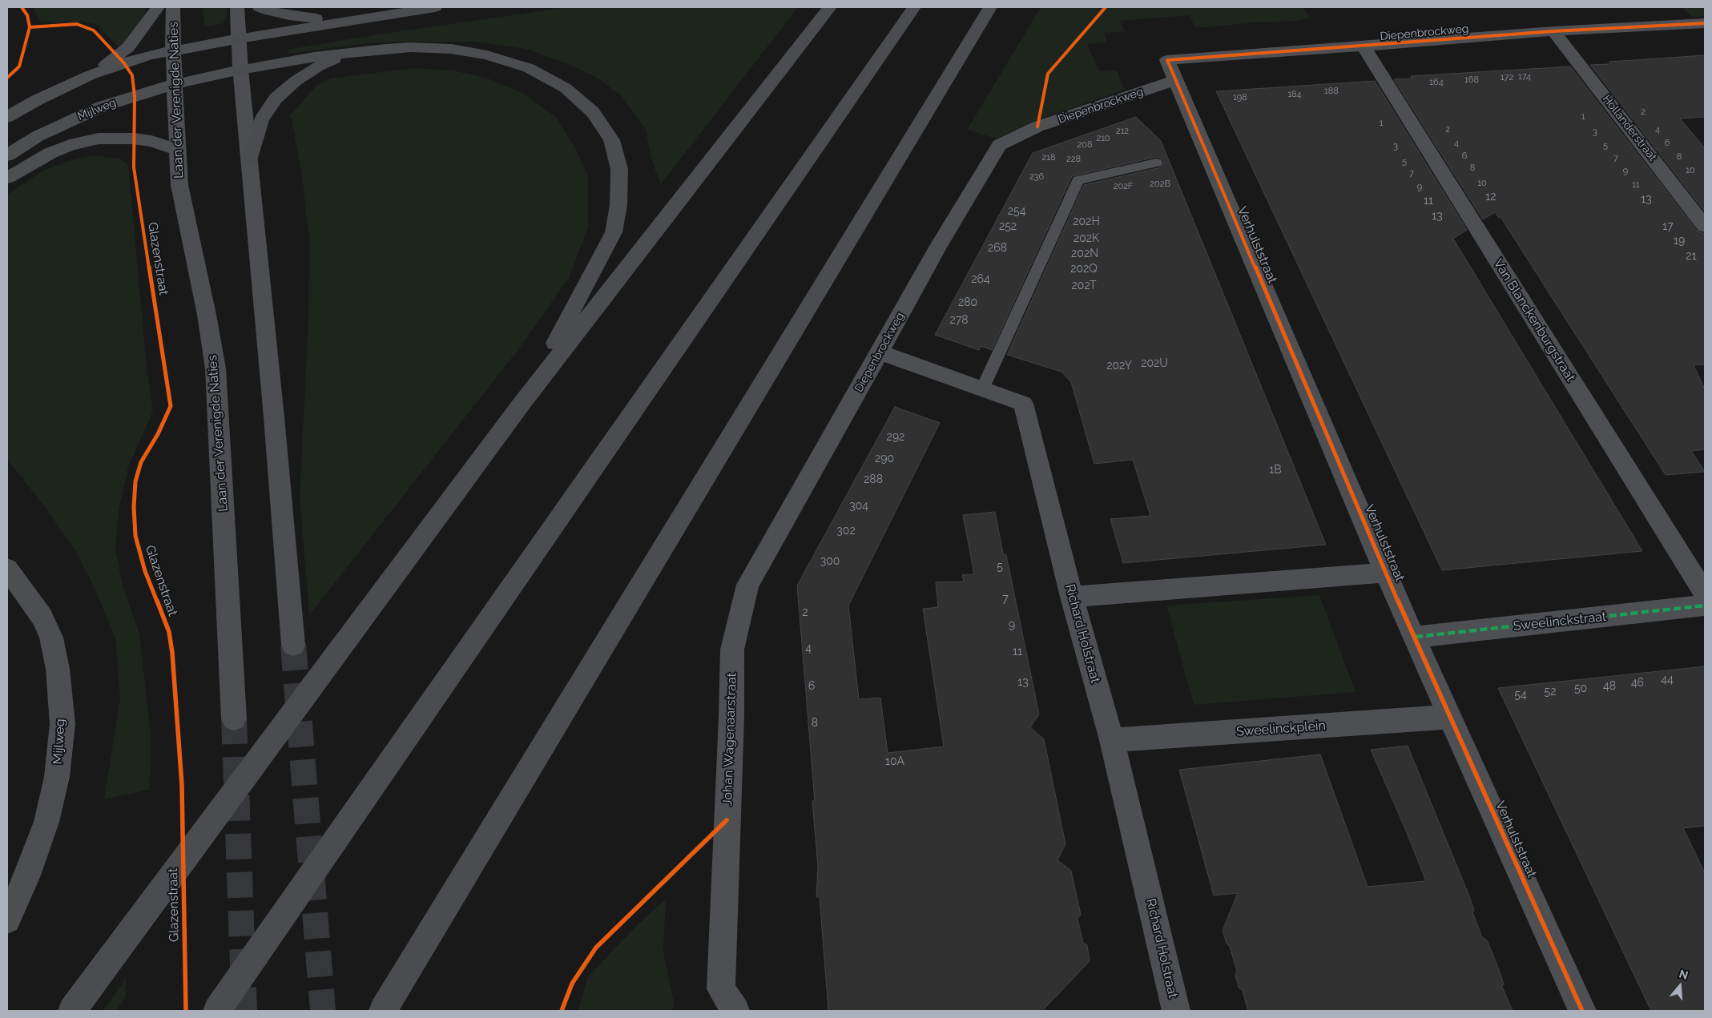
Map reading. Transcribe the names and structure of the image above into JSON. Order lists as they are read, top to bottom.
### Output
{
  "streets": {
    "main road": ["Laan der Verenigde Naties", "Mijlweg"],
    "street": [
      "Diepenbrockweg",
      "Hollanderstraat",
      "Verhulststraat",
      "Van Blanckenburgstraat",
      "Sweelinckstraat",
      "Richard Holstraat",
      "Sweelinckplein",
      "Johan Wagenaarstraat"
    ],
    "cycle path": ["Glazenstraat"]
  },
  "crossings": [
    ["Diepenbrockweg", "Hollanderstraat"],
    ["Diepenbrockweg", "Verhulststraat"],
    ["Diepenbrockweg", "Van Blanckenburgstraat"],
    ["Diepenbrockweg", "Richard Holstraat"],
    ["Diepenbrockweg", "Johan Wagenaarstraat"],
    ["Laan der Verenigde Naties", "Mijlweg"],
    ["Verhulststraat", "Sweelinckstraat"],
    ["Verhulststraat", "Sweelinckplein"],
    ["Richard Holstraat", "Sweelinckplein"]
  ],
  "house_numbers": [
    "174",
    "172",
    "168",
    "164",
    "188",
    "184",
    "198",
    "2",
    "1",
    "1",
    "2",
    "4",
    "212",
    "3",
    "210",
    "4",
    "6",
    "208",
    "5",
    "3",
    "6",
    "8",
    "218",
    "7",
    "228",
    "5",
    "8",
    "10",
    "9",
    "7",
    "236",
    "10",
    "202B",
    "11",
    "202F",
    "9",
    "12",
    "13",
    "11",
    "254",
    "13",
    "202H",
    "252",
    "17",
    "202K",
    "19",
    "268",
    "202N",
    "21",
    "202Q",
    "264",
    "202T",
    "280",
    "278",
    "202U",
    "202Y",
    "292",
    "290",
    "1B",
    "288",
    "304",
    "302",
    "300",
    "5",
    "7",
    "2",
    "9",
    "4",
    "11",
    "44",
    "13",
    "46",
    "6",
    "48",
    "50",
    "52",
    "54",
    "8",
    "10A"
  ],
  "north": "top"
}
